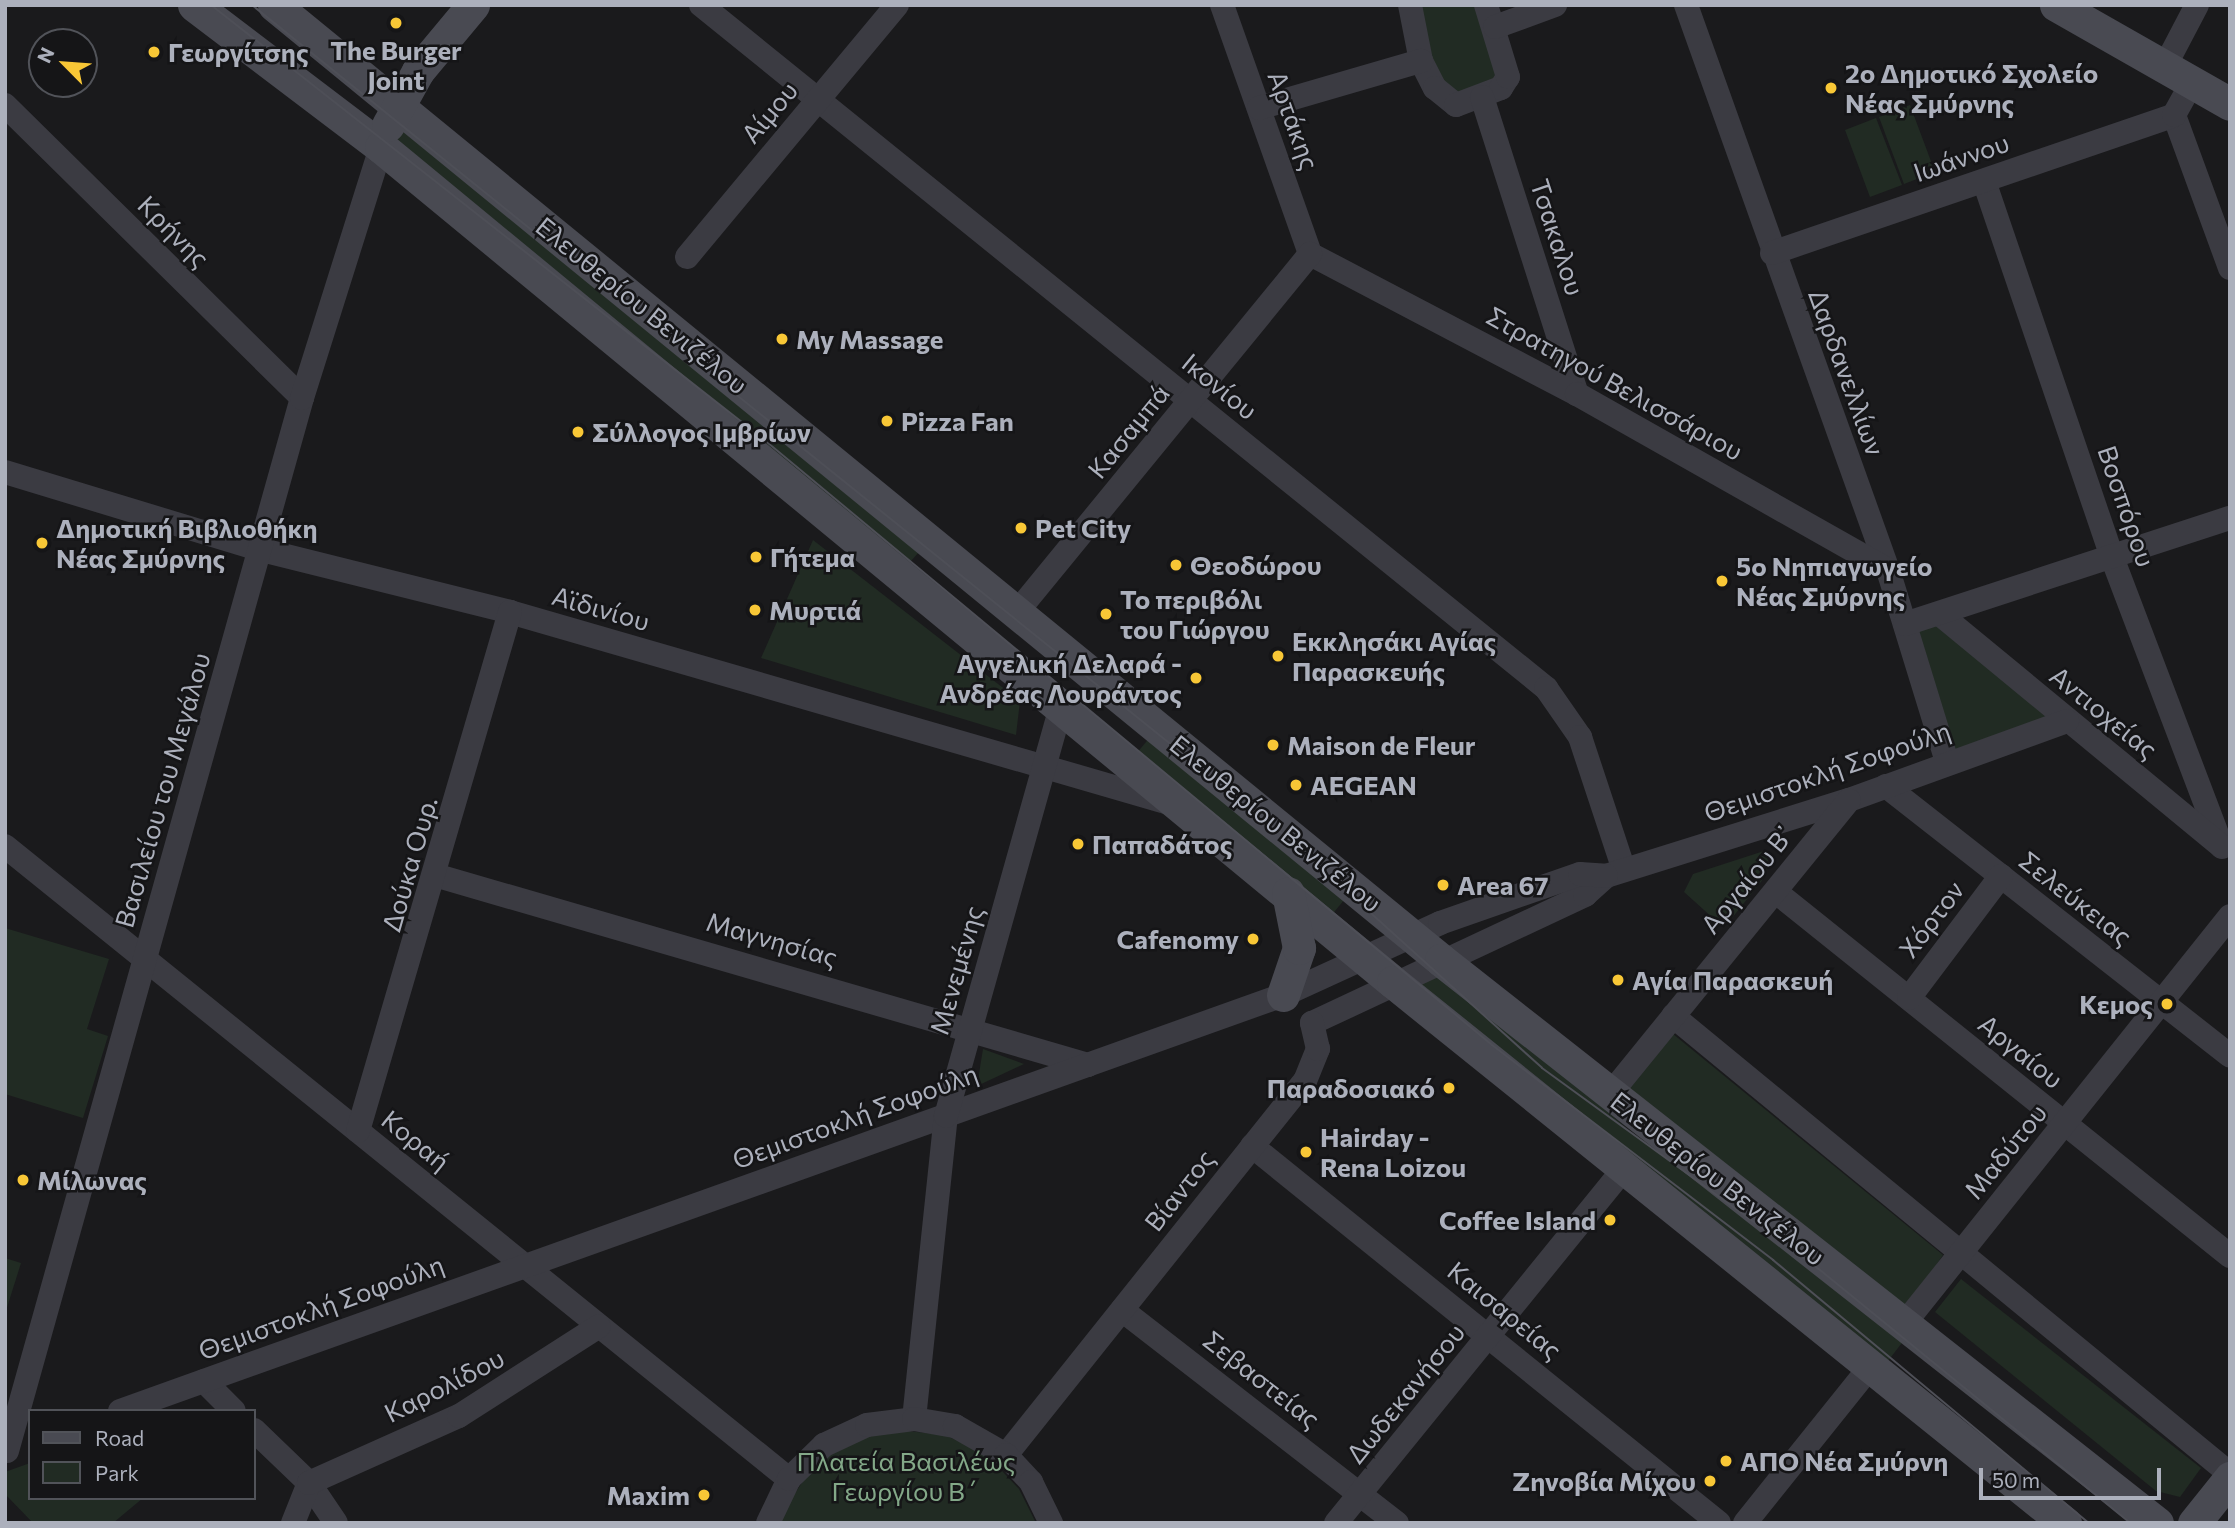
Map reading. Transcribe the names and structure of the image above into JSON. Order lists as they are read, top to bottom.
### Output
{
  "streets": {
    "main road": ["Ελευθερίου Βενιζέλου"],
    "street": [
      "Αίμου",
      "Αρτάκης",
      "Ιωάννου",
      "Κρήνης",
      "Τσακαλου",
      "Δαρδανελλίων",
      "Στρατηγού Βελισσάριου",
      "Ικονίου",
      "Κασαμπά",
      "Βοσπόρου",
      "Αϊδινίου",
      "Αντιοχείας",
      "Θεμιστοκλή Σοφούλη",
      "Βασιλείου του Μεγάλου",
      "Δούκα Ουρ.",
      "Αργαίου Β᾽",
      "Σελεύκειας",
      "Χόρτον",
      "Μαγνησίας",
      "Μενεμένης",
      "Αργαίου",
      "Κοραή",
      "Μαδύτου",
      "Βίαντος",
      "Καισαρείας",
      "Σεβαστείας",
      "Καρολίδου",
      "Δωδεκανήσου"
    ]
  },
  "crossings": [
    ["Αίμου", "Ικονίου"],
    ["Αρτάκης", "Στρατηγού Βελισσάριου"],
    ["Αρτάκης", "Κασαμπά"],
    ["Ιωάννου", "Δαρδανελλίων"],
    ["Ιωάννου", "Βοσπόρου"],
    ["Κρήνης", "Βασιλείου του Μεγάλου"],
    ["Τσακαλου", "Στρατηγού Βελισσάριου"],
    ["Ελευθερίου Βενιζέλου", "Κασαμπά"],
    ["Ελευθερίου Βενιζέλου", "Αϊδινίου"],
    ["Ελευθερίου Βενιζέλου", "Θεμιστοκλή Σοφούλη"],
    ["Ελευθερίου Βενιζέλου", "Βασιλείου του Μεγάλου"],
    ["Ελευθερίου Βενιζέλου", "Αργαίου Β᾽"],
    ["Ελευθερίου Βενιζέλου", "Μενεμένης"],
    ["Ελευθερίου Βενιζέλου", "Μαδύτου"],
    ["Ελευθερίου Βενιζέλου", "Δωδεκανήσου"],
    ["Δαρδανελλίων", "Στρατηγού Βελισσάριου"],
    ["Δαρδανελλίων", "Θεμιστοκλή Σοφούλη"],
    ["Στρατηγού Βελισσάριου", "Κασαμπά"],
    ["Ικονίου", "Κασαμπά"],
    ["Ικονίου", "Θεμιστοκλή Σοφούλη"],
    ["Βοσπόρου", "Αντιοχείας"],
    ["Αϊδινίου", "Βασιλείου του Μεγάλου"],
    ["Αϊδινίου", "Δούκα Ουρ."],
    ["Αϊδινίου", "Μενεμένης"],
    ["Αντιοχείας", "Θεμιστοκλή Σοφούλη"],
    ["Θεμιστοκλή Σοφούλη", "Αργαίου Β᾽"],
    ["Θεμιστοκλή Σοφούλη", "Σελεύκειας"],
    ["Θεμιστοκλή Σοφούλη", "Μαγνησίας"],
    ["Θεμιστοκλή Σοφούλη", "Μενεμένης"],
    ["Θεμιστοκλή Σοφούλη", "Κοραή"],
    ["Βασιλείου του Μεγάλου", "Κοραή"],
    ["Δούκα Ουρ.", "Μαγνησίας"],
    ["Δούκα Ουρ.", "Κοραή"],
    ["Αργαίου Β᾽", "Αργαίου"],
    ["Σελεύκειας", "Χόρτον"],
    ["Σελεύκειας", "Μαδύτου"],
    ["Χόρτον", "Αργαίου"],
    ["Μαγνησίας", "Μενεμένης"],
    ["Αργαίου", "Μαδύτου"],
    ["Κοραή", "Καρολίδου"],
    ["Βίαντος", "Καισαρείας"],
    ["Βίαντος", "Σεβαστείας"],
    ["Καισαρείας", "Δωδεκανήσου"],
    ["Σεβαστείας", "Δωδεκανήσου"]
  ],
  "parks": ["Πλατεία Βασιλέως Γεωργίου Β΄"],
  "places": [
    "The Burger Joint",
    "Γεωργίτσης",
    "2ο Δημοτικό Σχολείο Νέας Σμύρνης",
    "My Massage",
    "Pizza Fan",
    "Σύλλογος Ιμβρίων",
    "Pet City",
    "Δημοτική Βιβλιοθήκη Νέας Σμύρνης",
    "Γήτεμα",
    "Θεοδώρου",
    "5ο Νηπιαγωγείο Νέας Σμύρνης",
    "Μυρτιά",
    "Το περιβόλι του Γιώργου",
    "Εκκλησάκι Αγίας Παρασκευής",
    "Αγγελική Δελαρά - Ανδρέας Λουράντος",
    "Maison de Fleur",
    "AEGEAN",
    "Παπαδάτος",
    "Area 67",
    "Cafenomy",
    "Αγία Παρασκευή",
    "Κεμος",
    "Παραδοσιακό",
    "Hairday - Rena Loizou",
    "Μίλωνας",
    "Coffee Island",
    "ΑΠΟ Νέα Σμύρνη",
    "Ζηνοβία Μίχου",
    "Maxim"
  ],
  "legend": ["Road", "Park"],
  "scale_bar": "50 m",
  "north": "top left"
}
